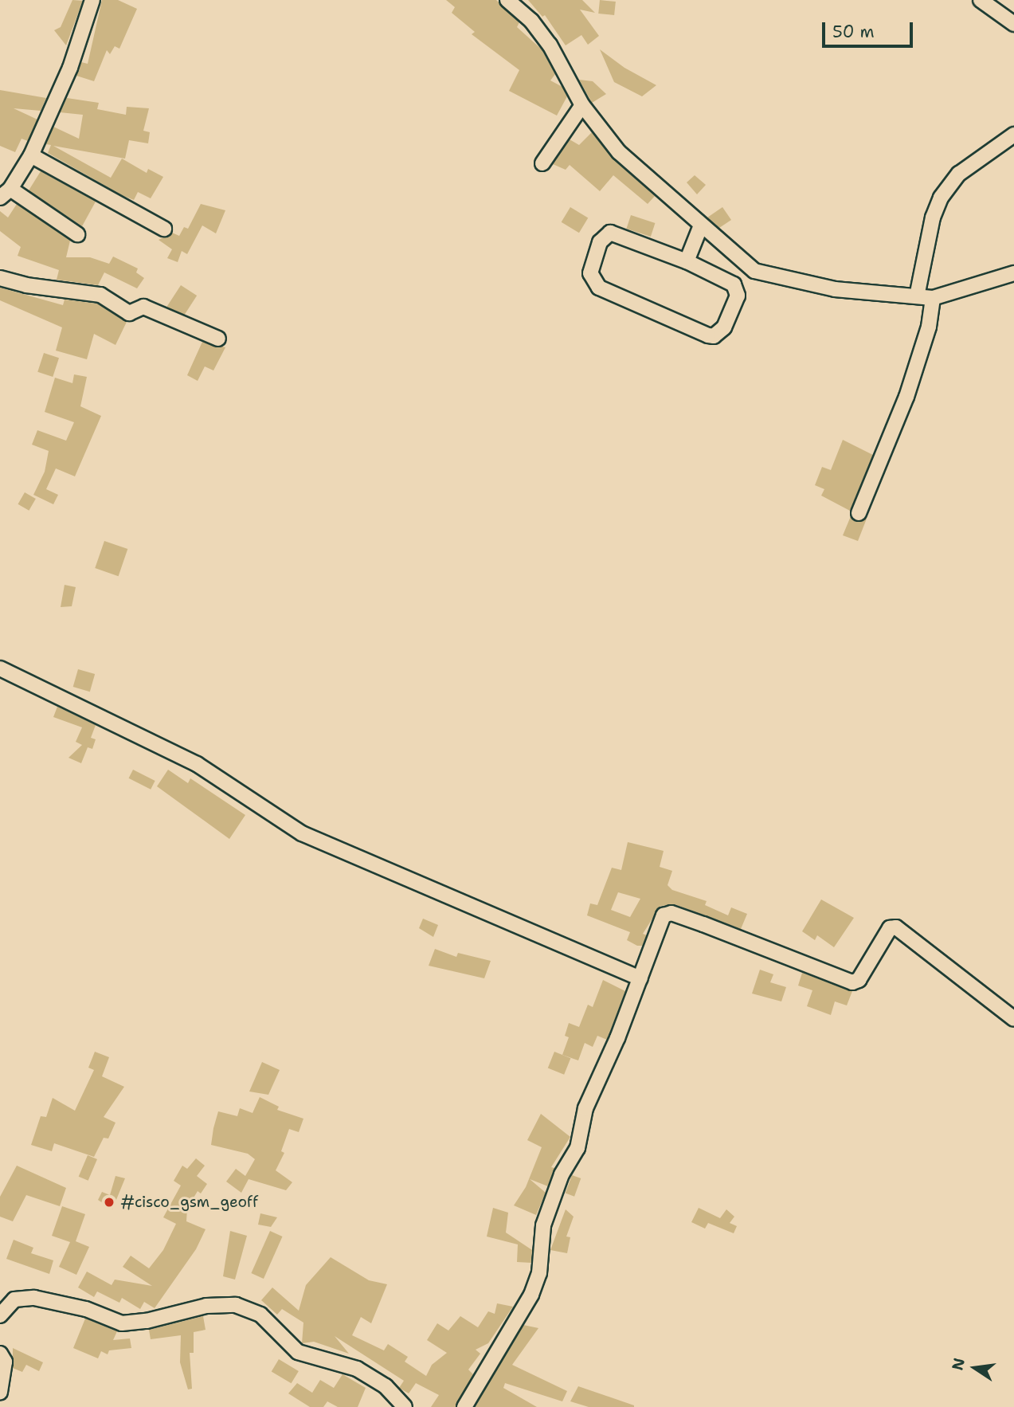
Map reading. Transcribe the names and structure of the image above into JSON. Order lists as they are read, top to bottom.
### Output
{
  "places": ["#cisco_gsm_geoff"],
  "scale_bar": "50 m",
  "north": "left"
}
